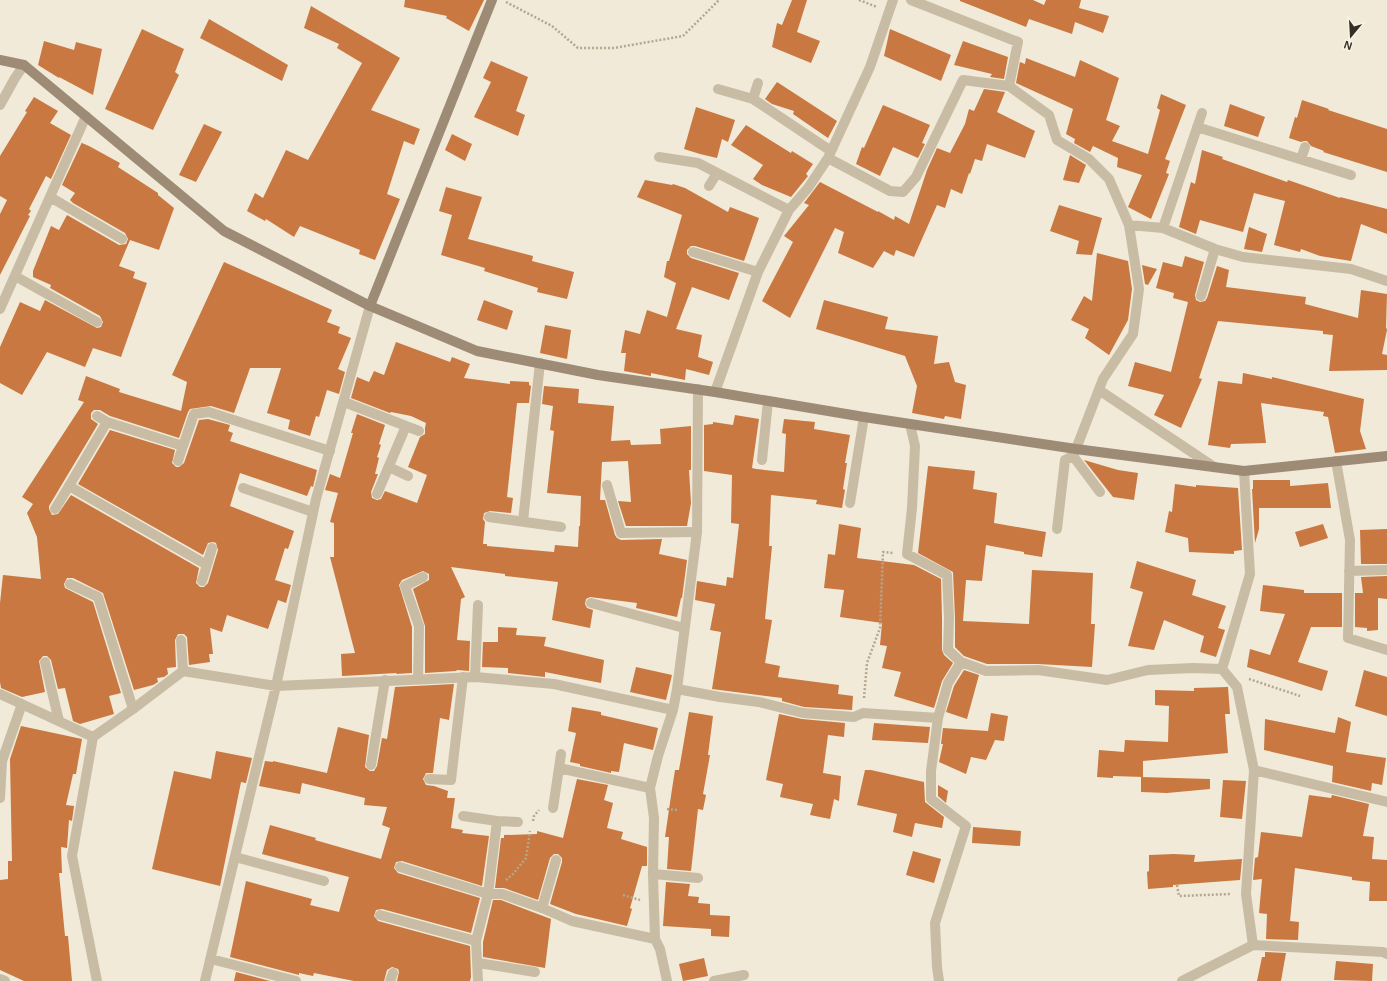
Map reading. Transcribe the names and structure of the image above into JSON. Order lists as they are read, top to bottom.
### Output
{
  "north": "bottom"
}
